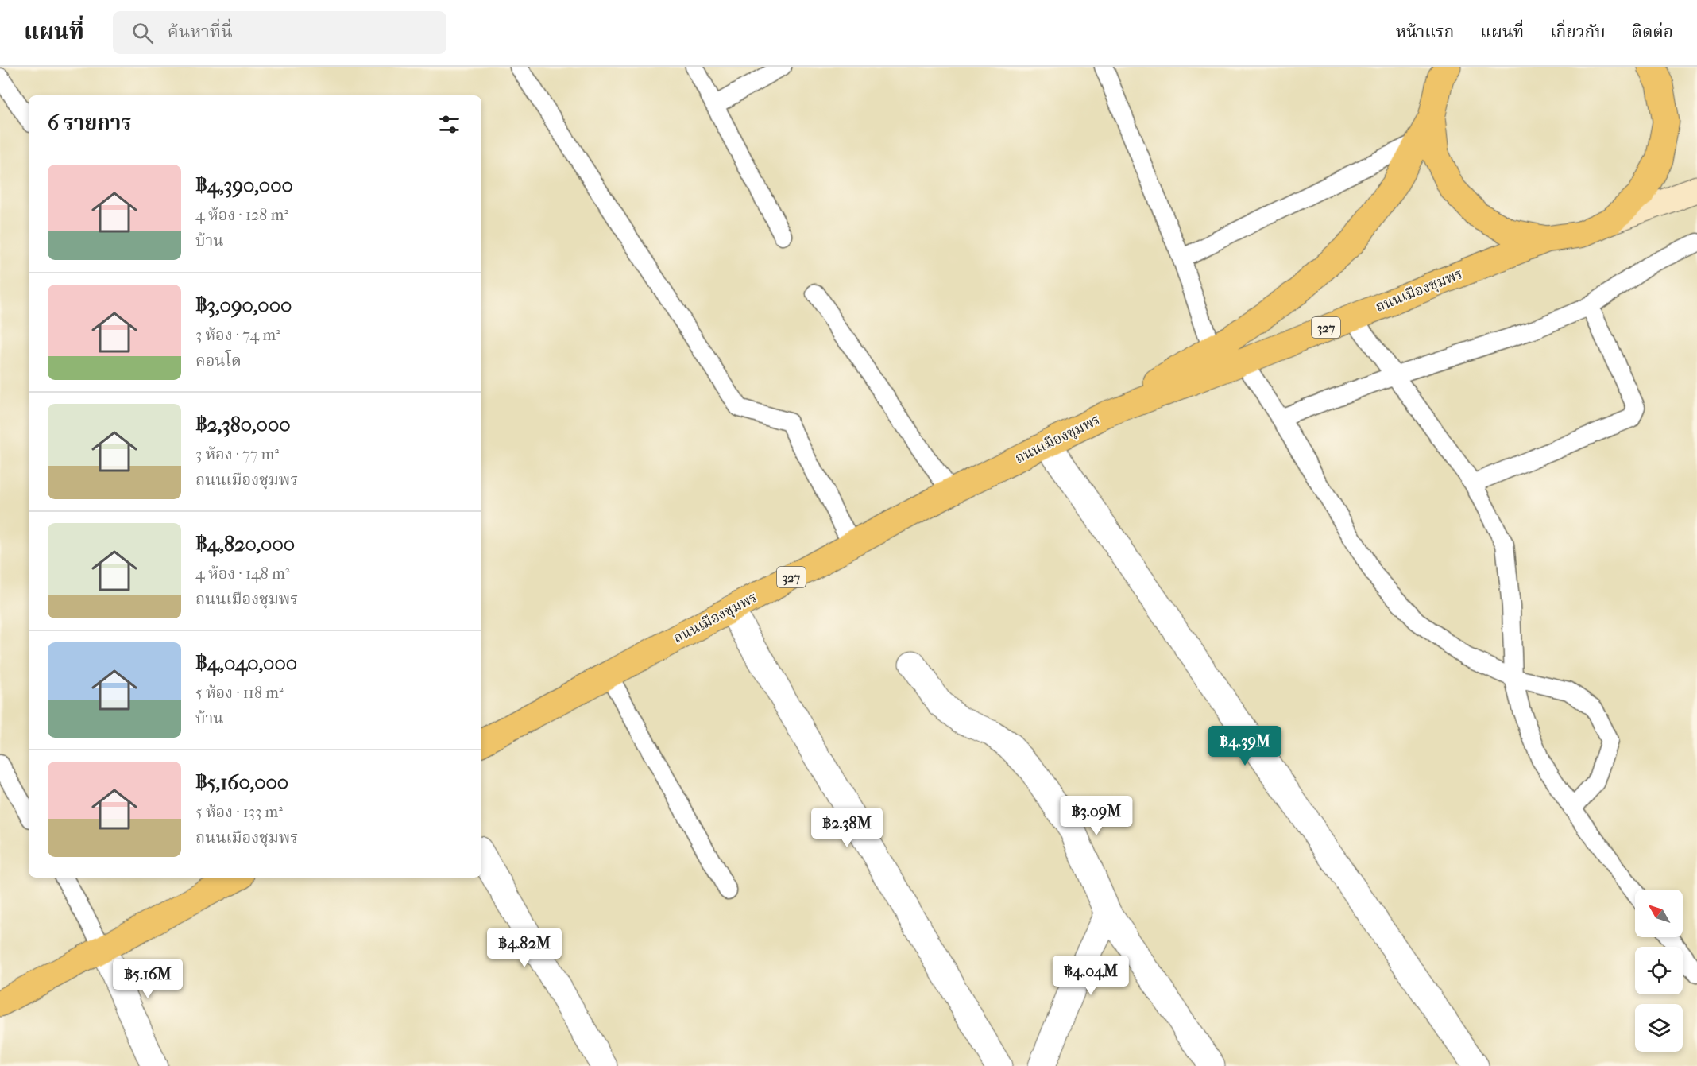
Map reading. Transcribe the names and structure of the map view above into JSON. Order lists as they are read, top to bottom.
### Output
{
  "streets": {
    "main road": ["ถนนเมืองชุมพร", "327"]
  },
  "north": "top left",
  "page": {
    "header": "แผนที่",
    "search": "ค้นหาที่นี่",
    "nav": [
      "หน้าแรก",
      "แผนที่",
      "เกี่ยวกับ",
      "ติดต่อ"
    ],
    "heading": "6 รายการ",
    "list": [
      {
        "name": "฿4,390,000",
        "note": "4 ห้อง · 128 m² · บ้าน"
      },
      {
        "name": "฿3,090,000",
        "note": "3 ห้อง · 74 m² · คอนโด"
      },
      {
        "name": "฿2,380,000",
        "note": "3 ห้อง · 77 m² · ถนนเมืองชุมพร"
      },
      {
        "name": "฿4,820,000",
        "note": "4 ห้อง · 148 m² · ถนนเมืองชุมพร"
      },
      {
        "name": "฿4,040,000",
        "note": "5 ห้อง · 118 m² · บ้าน"
      },
      {
        "name": "฿5,160,000",
        "note": "5 ห้อง · 133 m² · ถนนเมืองชุมพร"
      }
    ],
    "price": [
      "฿4.39M",
      "฿3.09M",
      "฿2.38M",
      "฿4.82M",
      "฿4.04M",
      "฿5.16M"
    ]
  }
}
